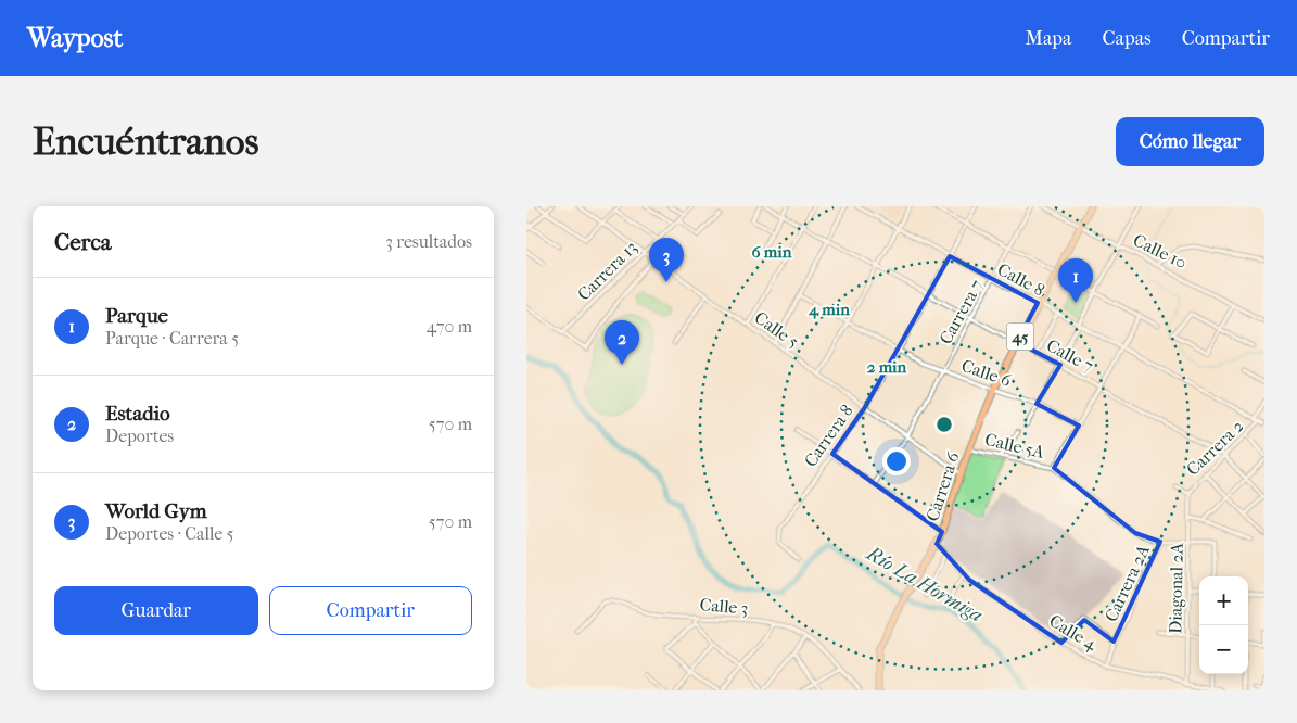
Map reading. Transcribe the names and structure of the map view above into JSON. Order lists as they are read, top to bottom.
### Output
{
  "streets": {
    "main road": ["45", "Carrera 6"],
    "street": [
      "Calle 10",
      "Carrera 13",
      "Calle 8",
      "Carrera 7",
      "Calle 5",
      "Calle 7",
      "Calle 6",
      "Carrera 8",
      "Calle 5A",
      "Carrera 2",
      "Carrera 2A",
      "Diagonal 2A",
      "Calle 3",
      "Calle 4"
    ]
  },
  "crossings": [
    ["Calle 10", "Carrera 6"],
    ["Carrera 13", "Calle 5"],
    ["Calle 8", "Carrera 7"],
    ["Calle 8", "Carrera 8"],
    ["Calle 8", "Carrera 2"],
    ["Calle 8", "Carrera 6"],
    ["Carrera 7", "Calle 5"],
    ["Carrera 7", "Calle 7"],
    ["Carrera 7", "Calle 6"],
    ["Calle 5", "Carrera 8"],
    ["Calle 5", "Carrera 6"],
    ["Calle 7", "Carrera 8"],
    ["Calle 7", "Carrera 2"],
    ["Calle 7", "Carrera 6"],
    ["Calle 6", "Carrera 8"],
    ["Calle 6", "Carrera 6"],
    ["Calle 5A", "Carrera 6"],
    ["Carrera 2", "Diagonal 2A"],
    ["Carrera 6", "Calle 4"],
    ["Carrera 2A", "Calle 4"],
    ["Diagonal 2A", "Calle 4"]
  ],
  "water": ["Río La Hormiga"],
  "page": {
    "header": "Waypost",
    "nav": ["Mapa", "Capas", "Compartir"],
    "buttons": [
      "Cómo llegar",
      ["Guardar", "Compartir"]
    ],
    "title": "Encuéntranos",
    "heading": ["Cerca", "3 resultados"],
    "pins": ["3", "1", "2"],
    "list": [
      {
        "mark": "1",
        "name": "Parque",
        "note": "Parque · Carrera 5",
        "value": "470 m"
      },
      {
        "mark": "2",
        "name": "Estadio",
        "note": "Deportes",
        "value": "570 m"
      },
      {
        "mark": "3",
        "name": "World Gym",
        "note": "Deportes · Calle 5",
        "value": "570 m"
      }
    ],
    "map_buttons": ["+", "−"]
  },
  "rings": ["6 min", "4 min", "2 min"]
}
